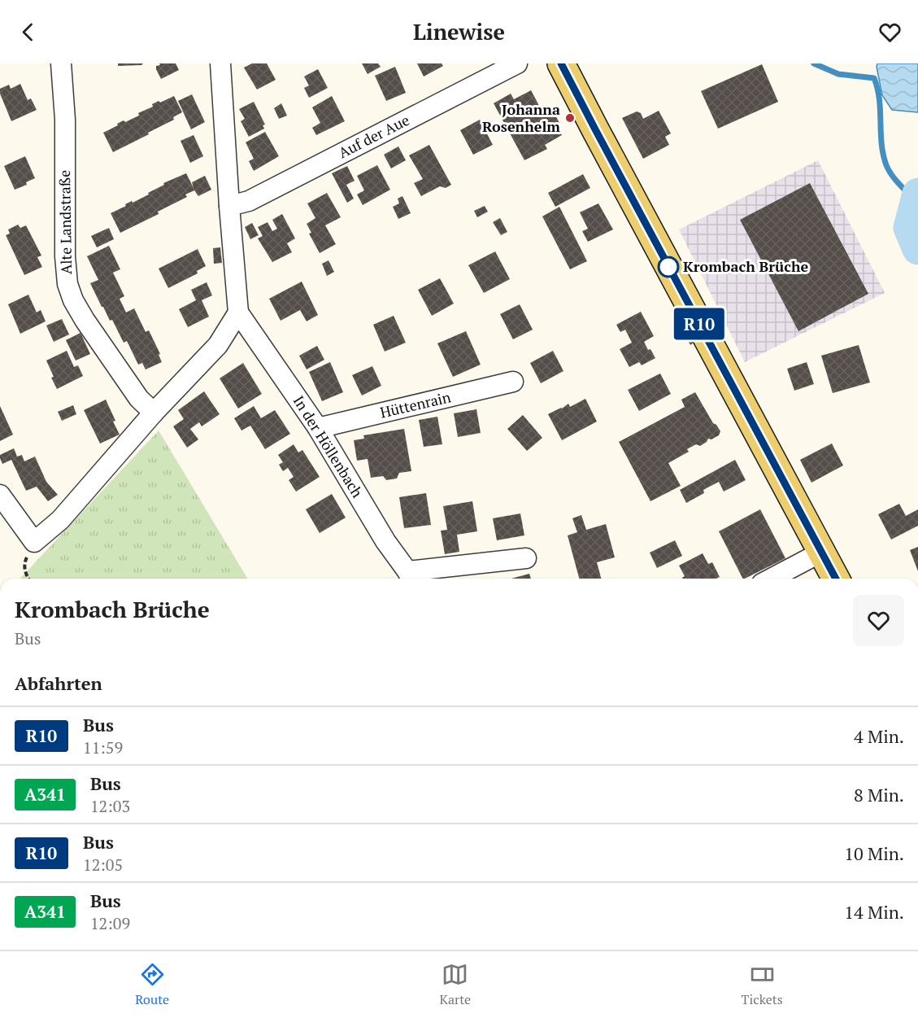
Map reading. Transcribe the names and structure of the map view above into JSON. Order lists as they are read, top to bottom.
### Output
{
  "streets": {
    "street": [
      "Auf der Aue",
      "Alte Landstraße",
      "Hüttenrain",
      "In der Höllenbach"
    ]
  },
  "crossings": [
    ["Hüttenrain", "In der Höllenbach"]
  ],
  "places": ["Johanna Rosenhelm", "Krombach Brüche"],
  "lines": ["bus line R10"],
  "page": {
    "header": "Linewise",
    "on_map": "R10",
    "heading": [
      ["Krombach Brüche", "Bus"],
      "Abfahrten"
    ],
    "list": [
      {
        "mark": "R10",
        "name": "Bus",
        "note": "11:59",
        "value": "4 Min."
      },
      {
        "mark": "A341",
        "name": "Bus",
        "note": "12:03",
        "value": "8 Min."
      },
      {
        "mark": "R10",
        "name": "Bus",
        "note": "12:05",
        "value": "10 Min."
      },
      {
        "mark": "A341",
        "name": "Bus",
        "note": "12:09",
        "value": "14 Min."
      }
    ],
    "tabs": ["Route", "Karte", "Tickets"]
  }
}
